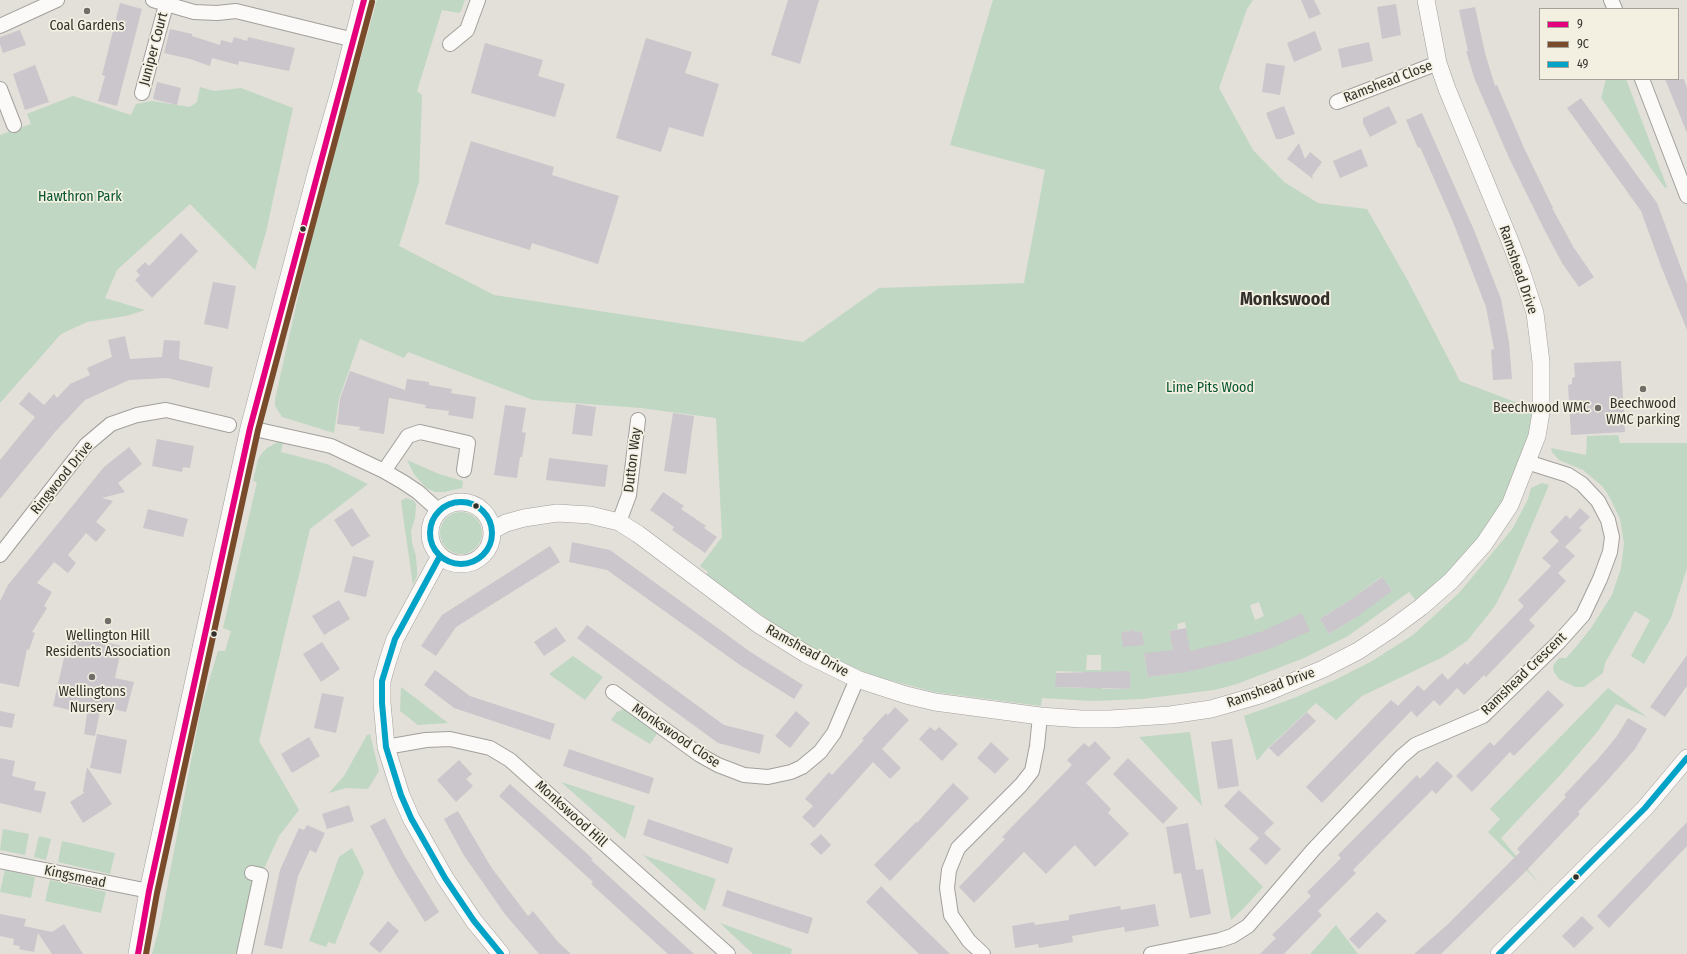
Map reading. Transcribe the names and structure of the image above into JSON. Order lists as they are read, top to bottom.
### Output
{
  "streets": {
    "street": [
      "Juniper Court",
      "Ramshead Close",
      "Ramshead Drive",
      "Dutton Way",
      "Ringwood Drive",
      "Ramshead Crescent",
      "Monkswood Close",
      "Monkswood Hill",
      "Kingsmead"
    ]
  },
  "crossings": [
    ["Ramshead Close", "Ramshead Drive"],
    ["Ramshead Drive", "Dutton Way"],
    ["Ramshead Drive", "Ramshead Crescent"],
    ["Ramshead Drive", "Monkswood Close"]
  ],
  "districts": ["Monkswood"],
  "parks": ["Hawthron Park", "Lime Pits Wood"],
  "places": [
    "Coal Gardens",
    "Beechwood WMC parking",
    "Beechwood WMC",
    "Wellington Hill Residents Association",
    "Wellingtons Nursery"
  ],
  "lines": ["transit line 9", "transit line 9C", "transit line 49"],
  "legend": ["9", "9C", "49"]
}
